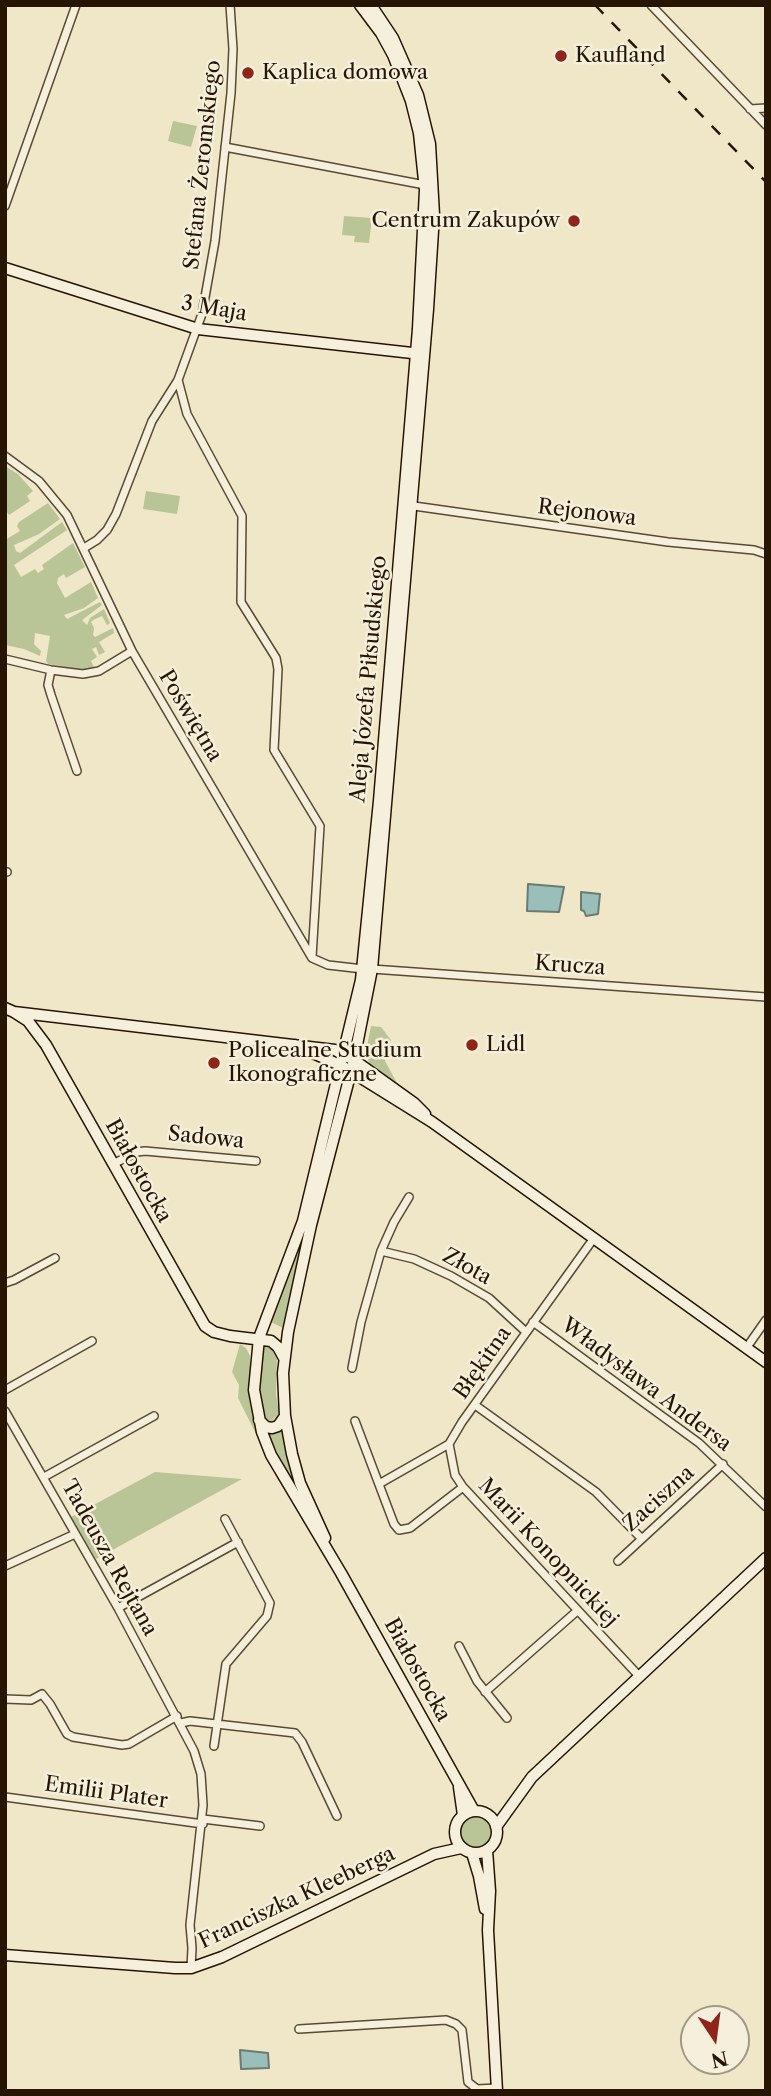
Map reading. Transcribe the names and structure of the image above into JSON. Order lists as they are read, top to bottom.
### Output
{
  "streets": {
    "main road": [
      "3 Maja",
      "Aleja Józefa Piłsudskiego",
      "Białostocka",
      "Franciszka Kleeberga"
    ],
    "street": [
      "Stefana Żeromskiego",
      "Rejonowa",
      "Poświętna",
      "Krucza",
      "Sadowa",
      "Złota",
      "Błękitna",
      "Władysława Andersa",
      "Zaciszna",
      "Marii Konopnickiej",
      "Tadeusza Rejtana",
      "Emilii Plater"
    ]
  },
  "crossings": [
    ["Stefana Żeromskiego", "3 Maja"],
    ["Stefana Żeromskiego", "Poświętna"],
    ["3 Maja", "Aleja Józefa Piłsudskiego"],
    ["Rejonowa", "Aleja Józefa Piłsudskiego"],
    ["Aleja Józefa Piłsudskiego", "Krucza"],
    ["Aleja Józefa Piłsudskiego", "Białostocka"],
    ["Sadowa", "Białostocka"],
    ["Białostocka", "Franciszka Kleeberga"],
    ["Złota", "Błękitna"],
    ["Błękitna", "Władysława Andersa"],
    ["Błękitna", "Marii Konopnickiej"],
    ["Władysława Andersa", "Zaciszna"],
    ["Tadeusza Rejtana", "Emilii Plater"],
    ["Tadeusza Rejtana", "Franciszka Kleeberga"]
  ],
  "places": [
    "Kaufland",
    "Kaplica domowa",
    "Centrum Zakupów",
    "Lidl",
    "Policealne Studium Ikonograficzne"
  ],
  "north": "bottom"
}
